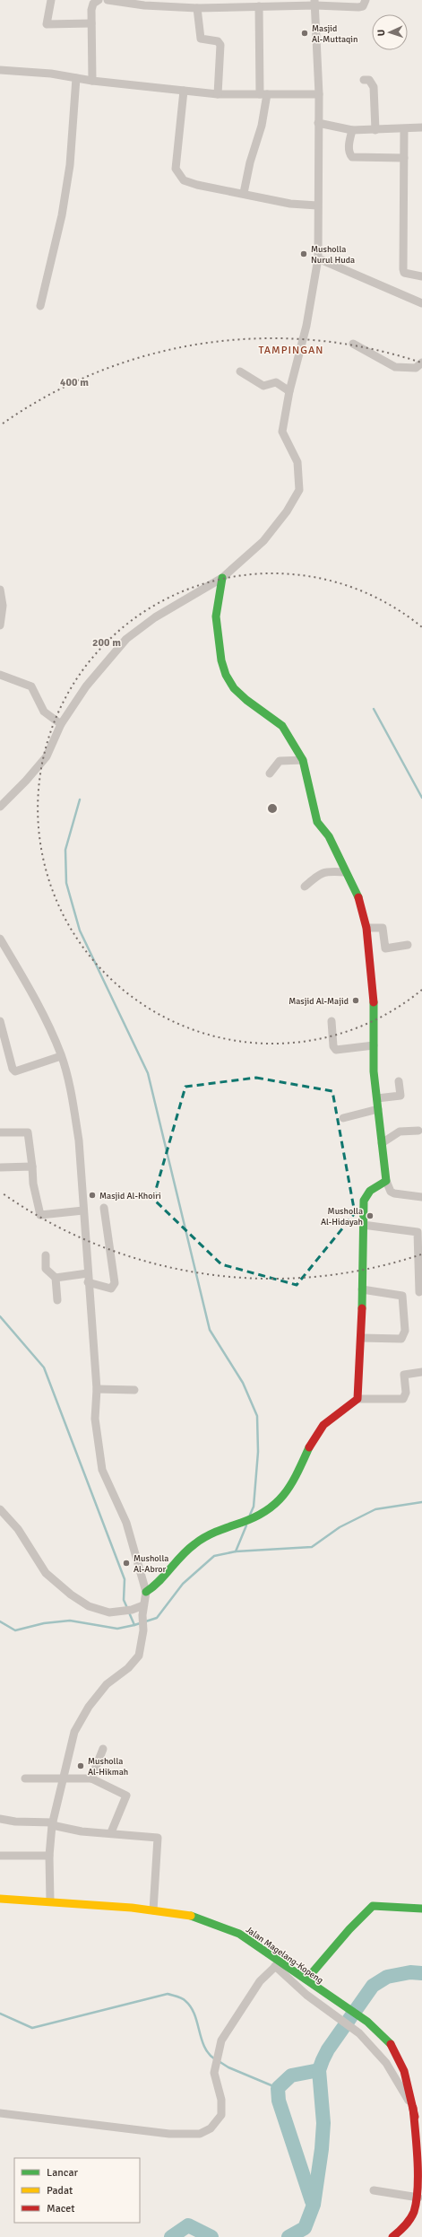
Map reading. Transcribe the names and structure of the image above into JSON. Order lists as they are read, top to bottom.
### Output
{
  "streets": {
    "main road": ["Jalan Magelang-Kopeng"]
  },
  "districts": ["TAMPINGAN"],
  "places": [
    "Masjid Al-Muttaqin",
    "Musholla Nurul Huda",
    "Masjid Al-Majid",
    "Masjid Al-Khoiri",
    "Musholla Al-Hidayah",
    "Musholla Al-Abror",
    "Musholla Al-Hikmah"
  ],
  "legend": ["Lancar", "Padat", "Macet"],
  "north": "left",
  "rings": ["400 m", "200 m"]
}
